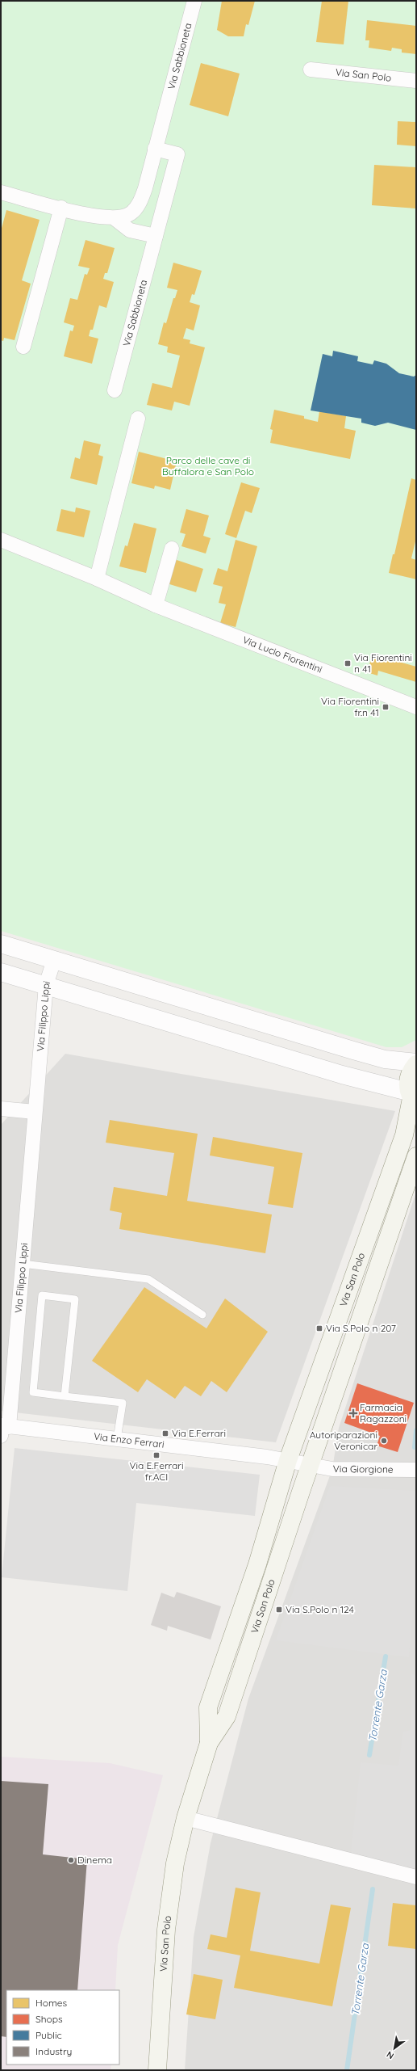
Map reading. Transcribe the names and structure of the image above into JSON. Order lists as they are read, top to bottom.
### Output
{
  "streets": {
    "main road": ["Via San Polo"],
    "street": [
      "Via Sabbioneta",
      "Via Lucio Fiorentini",
      "Via Filippo Lippi",
      "Via Enzo Ferrari",
      "Via Giorgione"
    ]
  },
  "crossings": [
    ["Via San Polo", "Via Enzo Ferrari"],
    ["Via San Polo", "Via Giorgione"],
    ["Via Filippo Lippi", "Via Enzo Ferrari"]
  ],
  "water": ["Torrente Garza"],
  "parks": ["Parco delle cave di Buffalora e San Polo"],
  "places": {
    "transit": [
      "Via Fiorentini n 41",
      "Via Fiorentini fr.n 41",
      "Via S.Polo n 207",
      "Via E.Ferrari",
      "Via E.Ferrari fr.ACI",
      "Via S.Polo n 124"
    ],
    "health": ["Farmacia Ragazzoni"],
    "other": ["Autoriparazioni Veronicar", "Dinema"]
  },
  "legend": [
    "Homes",
    "Shops",
    "Public",
    "Industry"
  ],
  "north": "bottom left"
}
